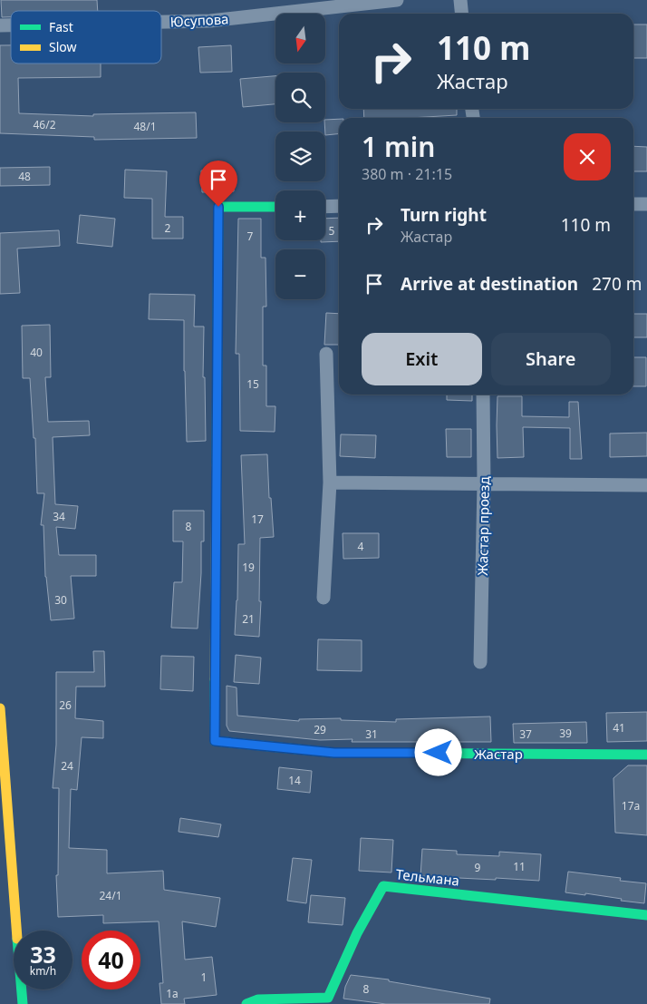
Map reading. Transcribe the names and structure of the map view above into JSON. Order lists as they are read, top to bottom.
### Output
{
  "streets": {
    "street": [
      "Юсупова",
      "Жастар проезд",
      "Жастар",
      "Тельмана"
    ]
  },
  "house_numbers": [
    "46/2",
    "48/1",
    "48",
    "2",
    "5",
    "7",
    "40",
    "15",
    "34",
    "17",
    "8",
    "4",
    "19",
    "30",
    "21",
    "26",
    "41",
    "29",
    "39",
    "31",
    "37",
    "24",
    "14",
    "17a",
    "11",
    "9",
    "24/1",
    "1",
    "8",
    "1а"
  ],
  "legend": ["Fast", "Slow"],
  "north": "bottom",
  "page": {
    "map_buttons": ["+", "−"],
    "turn": ["110 m", "Жастар"],
    "heading": ["1 min", "380 m · 21:15"],
    "list": [
      {
        "name": "Turn right",
        "note": "Жастар",
        "value": "110 m"
      },
      {
        "name": "Arrive at destination",
        "value": "270 m"
      }
    ],
    "buttons": ["Exit", "Share"],
    "speed": "33 km/h",
    "limit": "40"
  }
}
